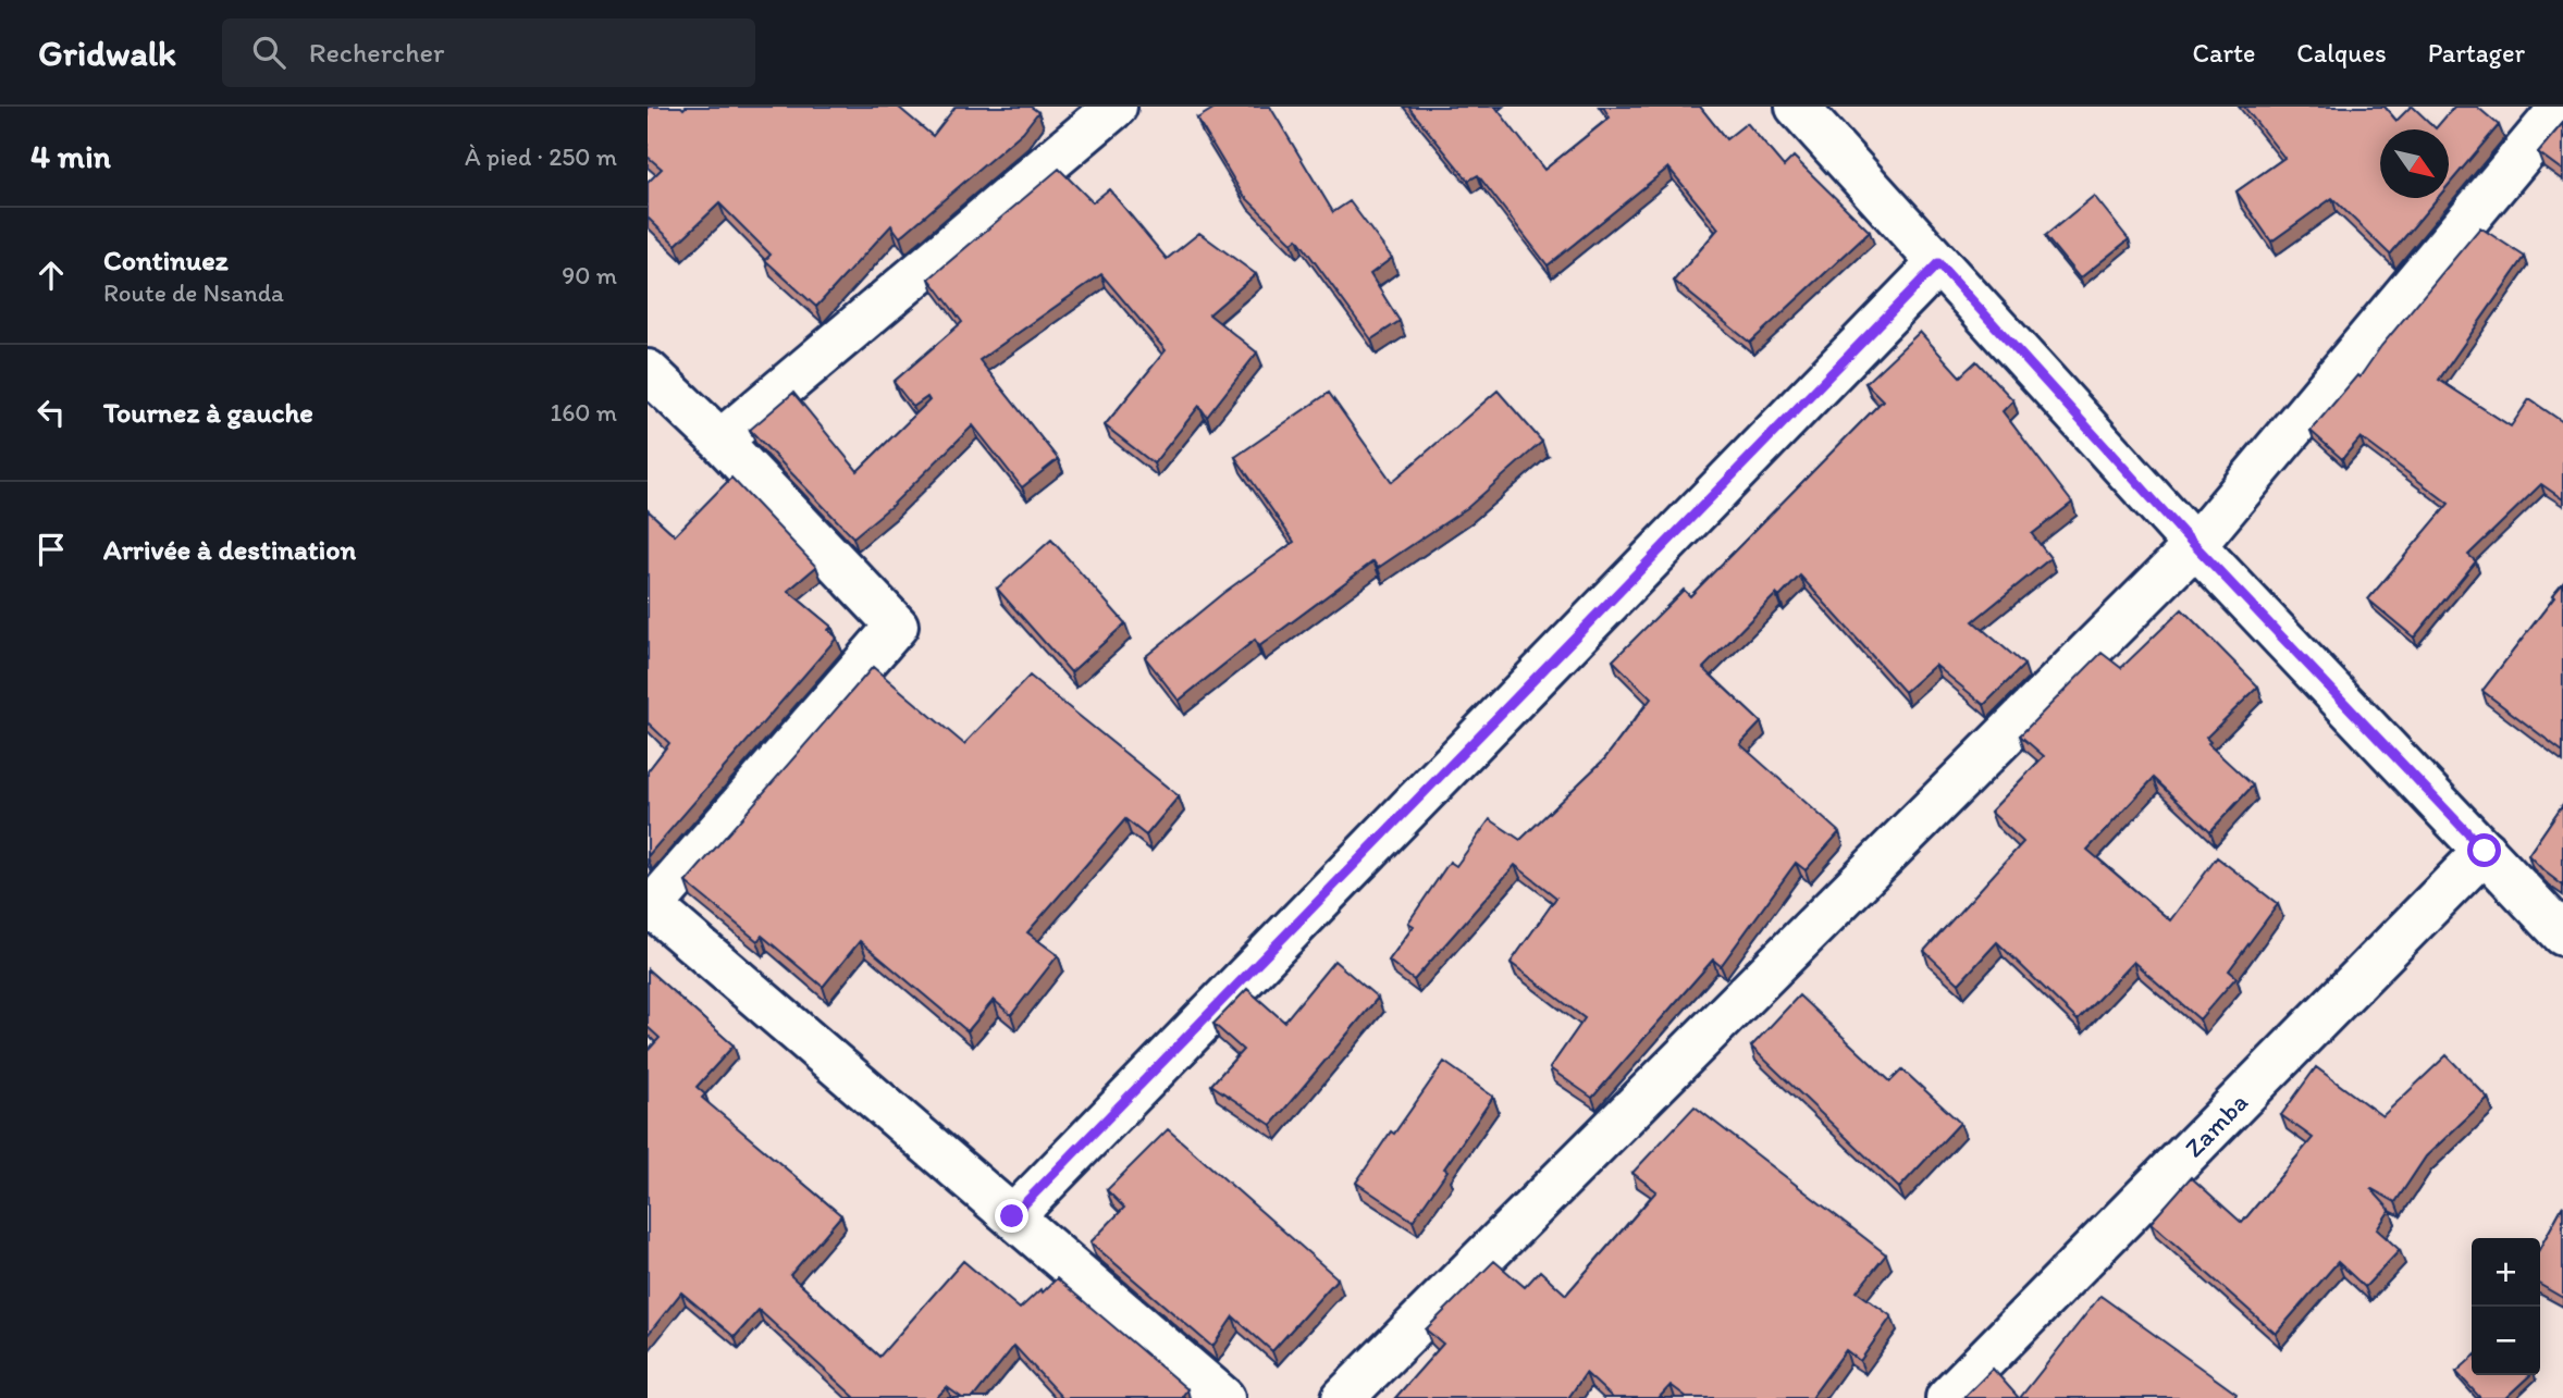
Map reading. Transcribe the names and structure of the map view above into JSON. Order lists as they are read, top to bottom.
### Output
{
  "streets": {
    "street": ["Zamba"]
  },
  "north": "bottom right",
  "page": {
    "header": "Gridwalk",
    "search": "Rechercher",
    "nav": ["Carte", "Calques", "Partager"],
    "heading": ["4 min", "À pied · 250 m"],
    "list": [
      ["Continuez", "Route de Nsanda", "90 m"],
      ["Tournez à gauche", "160 m"],
      "Arrivée à destination"
    ],
    "map_buttons": ["+", "−"]
  }
}
